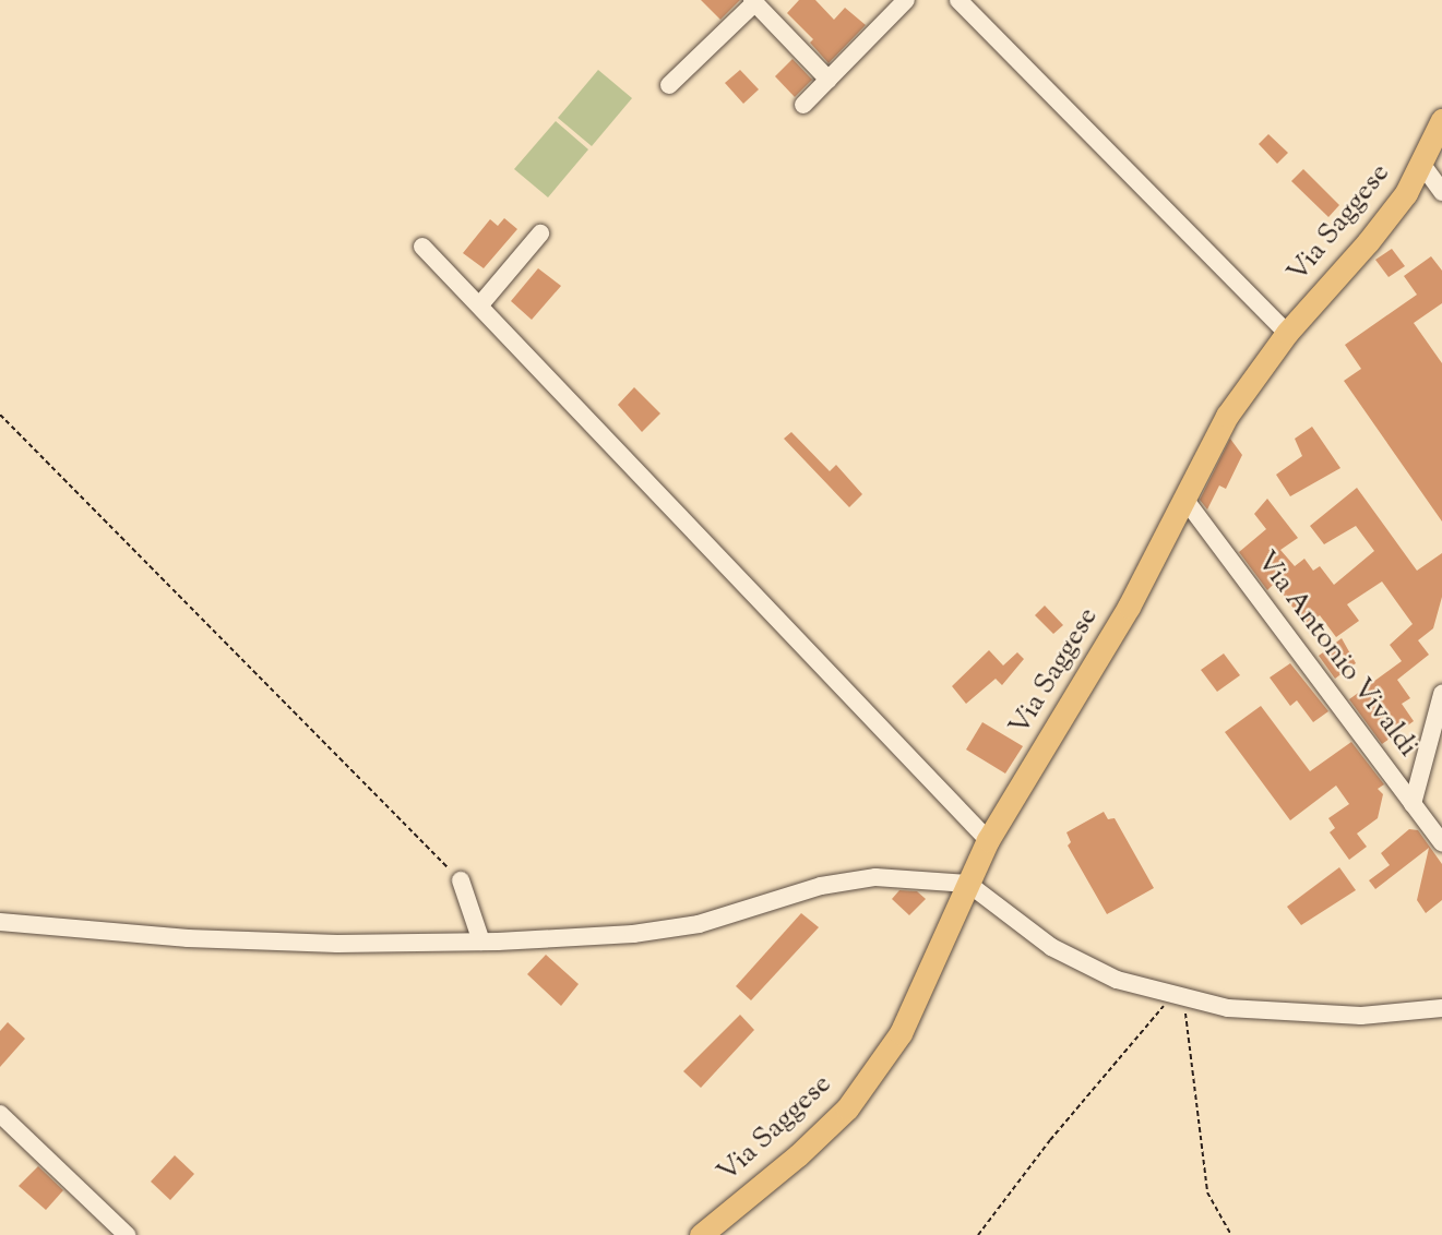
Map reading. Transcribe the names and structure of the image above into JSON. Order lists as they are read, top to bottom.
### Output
{
  "streets": {
    "main road": ["Via Saggese"],
    "street": ["Via Antonio Vivaldi"]
  },
  "crossings": [
    ["Via Saggese", "Via Antonio Vivaldi"]
  ]
}
